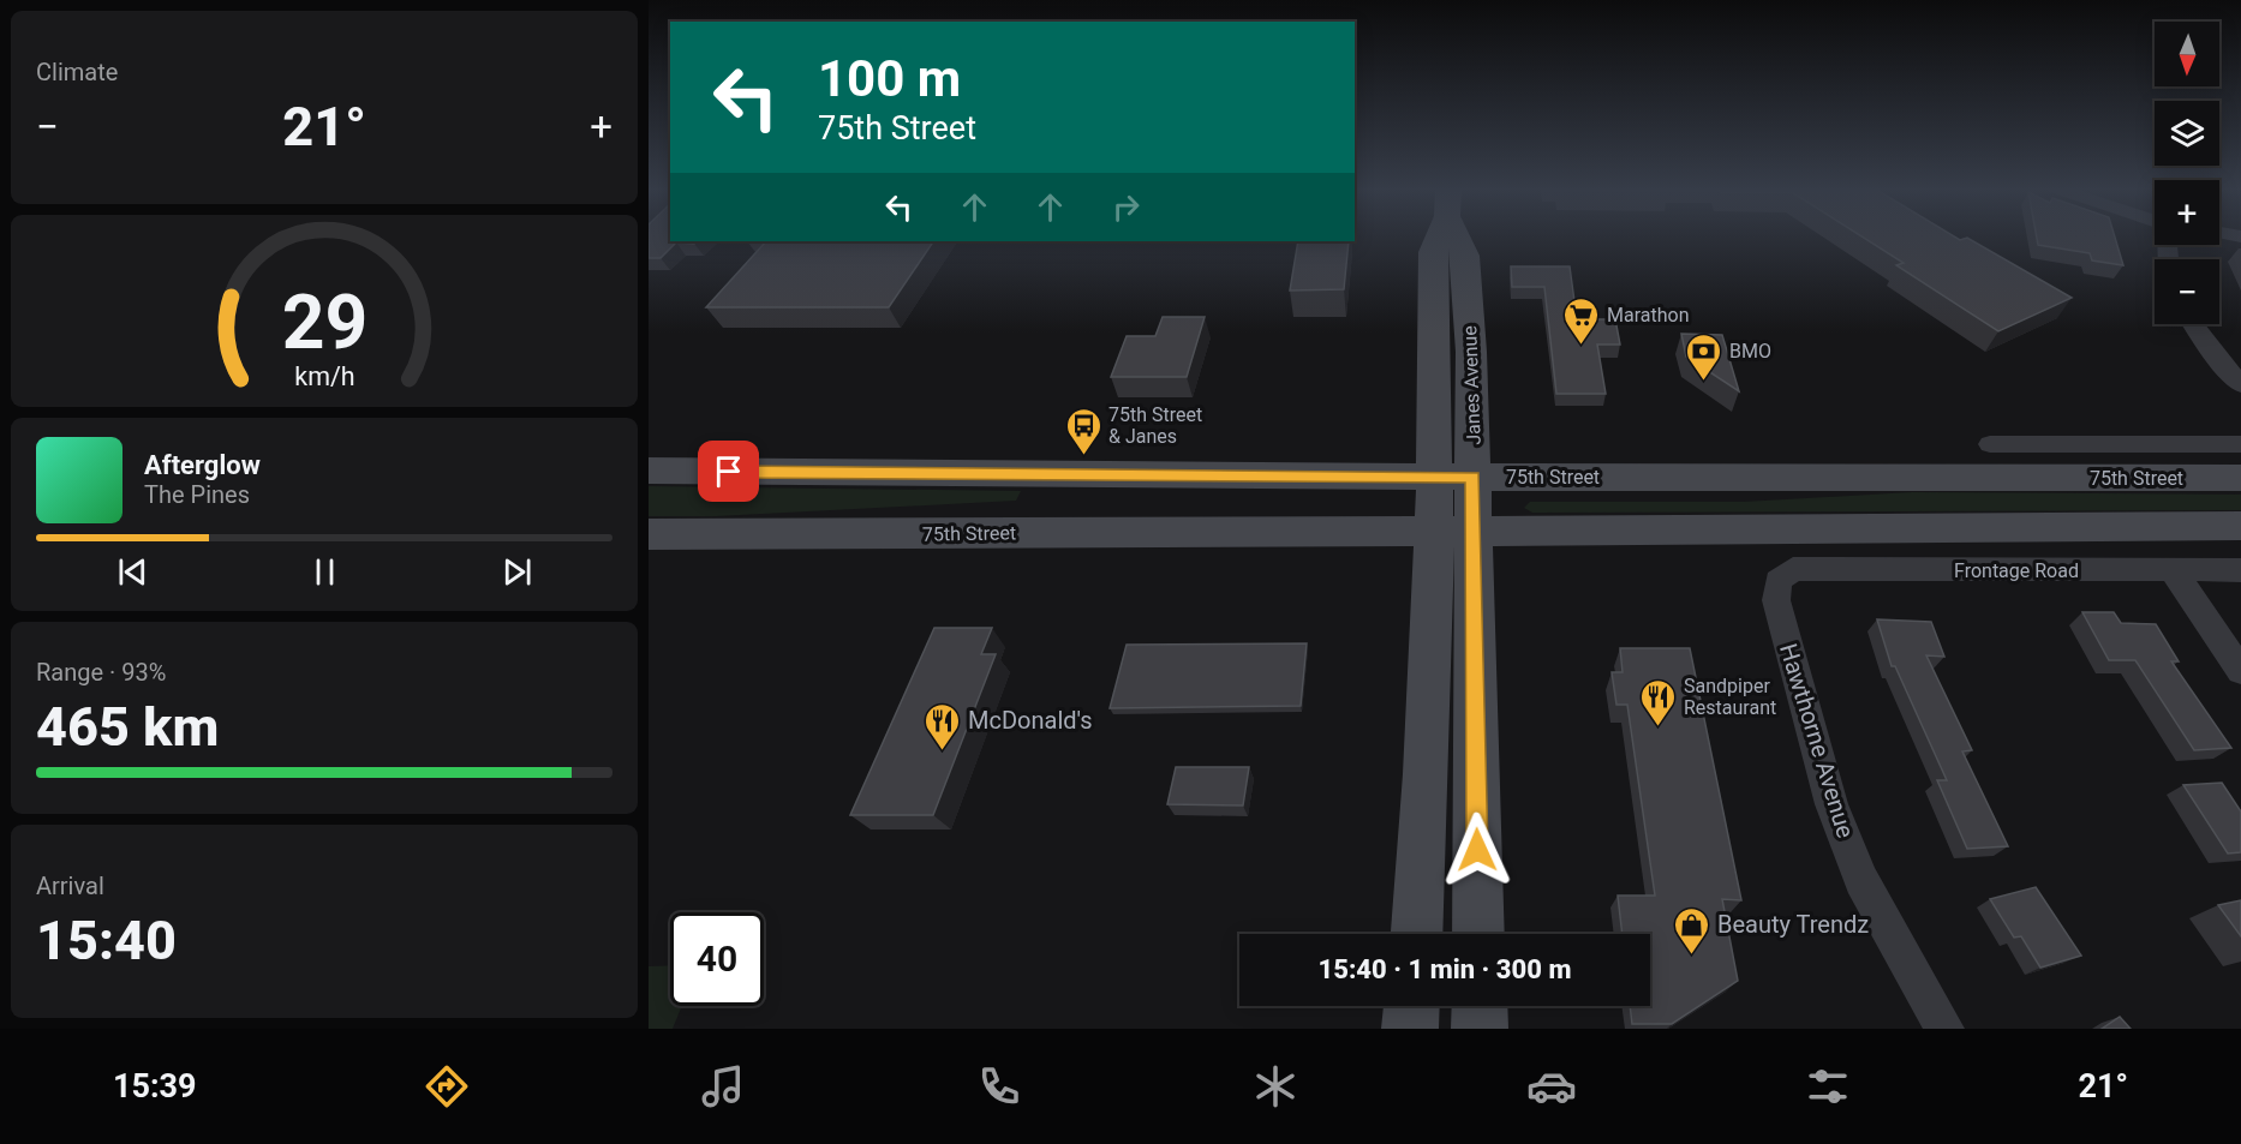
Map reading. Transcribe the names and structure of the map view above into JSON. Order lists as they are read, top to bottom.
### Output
{
  "streets": {
    "main road": ["Janes Avenue", "75th Street"],
    "street": ["Frontage Road", "Hawthorne Avenue"]
  },
  "crossings": [
    ["Janes Avenue", "75th Street"],
    ["Frontage Road", "Hawthorne Avenue"]
  ],
  "places": {
    "supermarket": ["Marathon"],
    "bank": ["BMO"],
    "bus stop": ["75th Street & Janes"],
    "restaurant": ["Sandpiper Restaurant", "McDonald's"],
    "shop": ["Beauty Trendz"]
  },
  "north": "bottom",
  "page": {
    "tile": [
      "Climate",
      ["Range · 93%", "465 km"],
      ["Arrival", "15:40"]
    ],
    "map_buttons": ["+", "−"],
    "turn": ["100 m", "75th Street"],
    "heat": ["−", "21°", "+"],
    "song": ["Afterglow", "The Pines"],
    "limit": "40",
    "trip": "15:40 · 1 min · 300 m",
    "tabs": ["15:39", "21°"],
    "gauge": ["29", "km/h"]
  }
}
